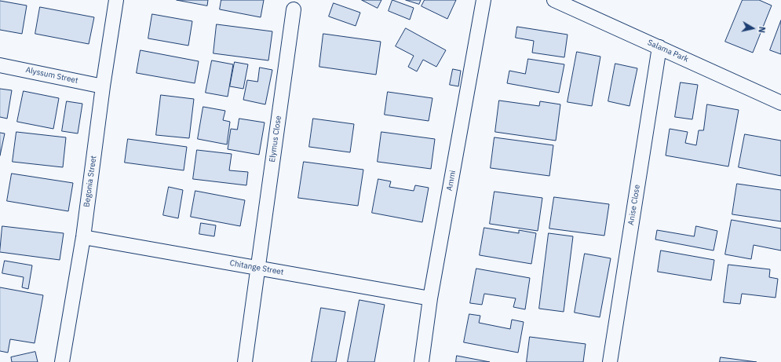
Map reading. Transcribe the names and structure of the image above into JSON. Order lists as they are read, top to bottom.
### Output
{
  "streets": {
    "street": [
      "Salama Park",
      "Alyssum Street",
      "Elymus Close",
      "Ammi",
      "Begonia Street",
      "Anise Close",
      "Chitange Street"
    ]
  },
  "crossings": [
    ["Salama Park", "Anise Close"],
    ["Alyssum Street", "Begonia Street"],
    ["Elymus Close", "Chitange Street"],
    ["Ammi", "Chitange Street"],
    ["Begonia Street", "Chitange Street"]
  ],
  "north": "right"
}
